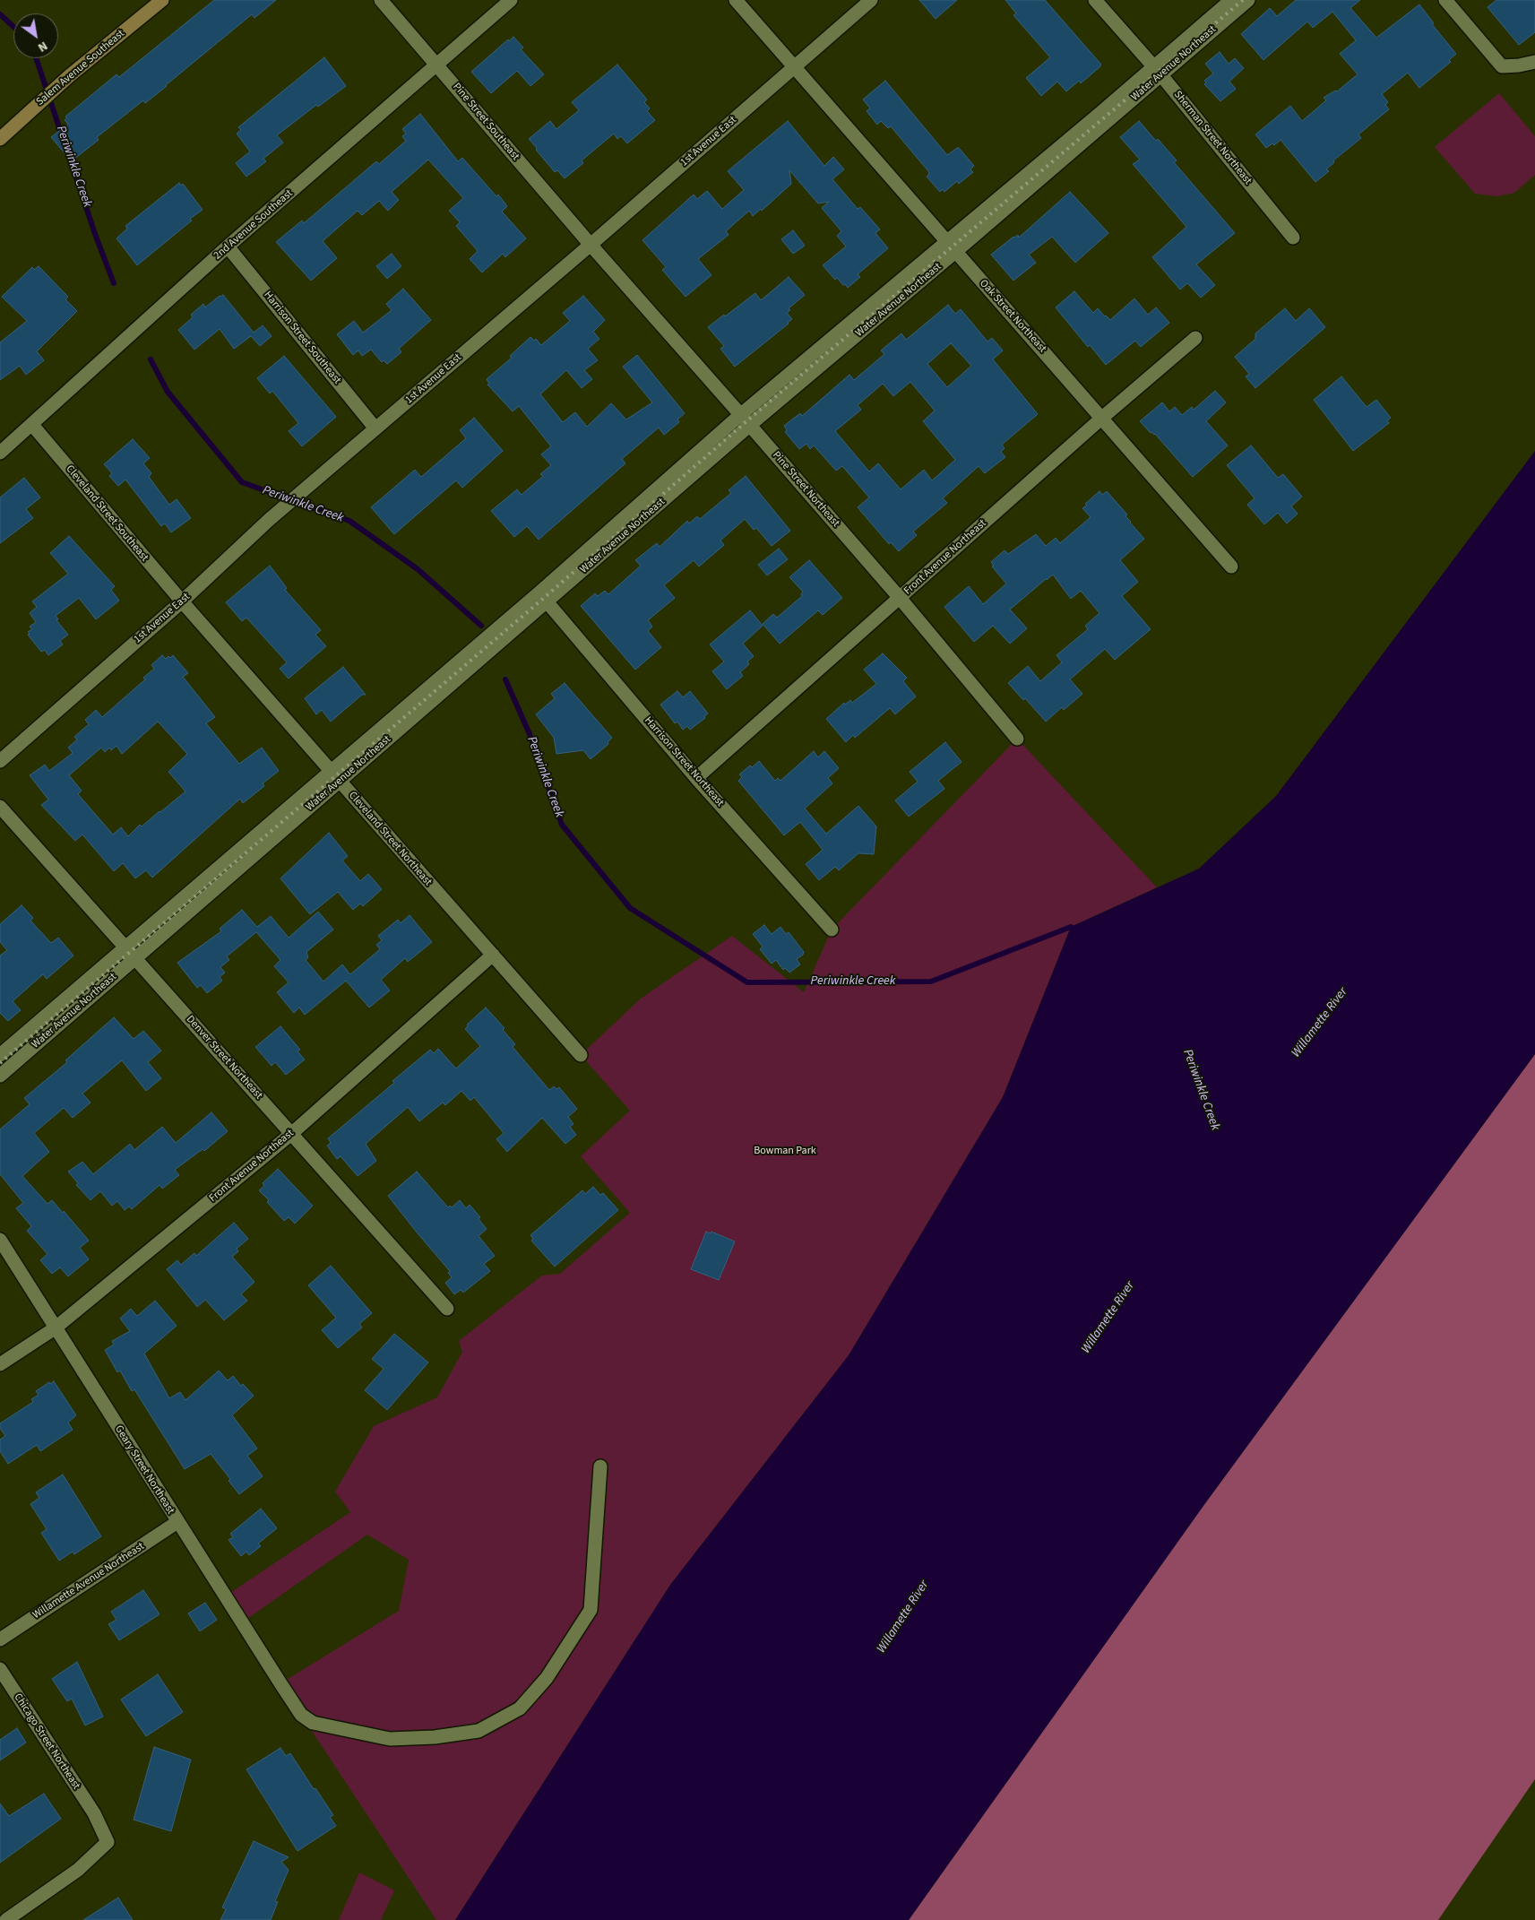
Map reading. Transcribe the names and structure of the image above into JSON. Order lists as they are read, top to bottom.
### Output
{
  "streets": {
    "main road": ["Salem Avenue Southeast"],
    "street": [
      "Water Avenue Northeast",
      "Pine Street Southeast",
      "Sherman Street Northeast",
      "1st Avenue East",
      "2nd Avenue Southeast",
      "Oak Street Northeast",
      "Harrison Street Southeast",
      "Pine Street Northeast",
      "Cleveland Street Southeast",
      "Front Avenue Northeast",
      "Harrison Street Northeast",
      "Cleveland Street Northeast",
      "Denver Street Northeast",
      "Geary Street Northeast",
      "Willamette Avenue Northeast",
      "Chicago Street Northeast"
    ]
  },
  "crossings": [
    ["Water Avenue Northeast", "Sherman Street Northeast"],
    ["Water Avenue Northeast", "Oak Street Northeast"],
    ["Water Avenue Northeast", "Pine Street Northeast"],
    ["Water Avenue Northeast", "Harrison Street Northeast"],
    ["Water Avenue Northeast", "Cleveland Street Northeast"],
    ["Water Avenue Northeast", "Denver Street Northeast"],
    ["Pine Street Southeast", "1st Avenue East"],
    ["Pine Street Southeast", "2nd Avenue Southeast"],
    ["Pine Street Southeast", "Pine Street Northeast"],
    ["1st Avenue East", "Oak Street Northeast"],
    ["1st Avenue East", "Harrison Street Southeast"],
    ["1st Avenue East", "Pine Street Northeast"],
    ["1st Avenue East", "Cleveland Street Southeast"],
    ["1st Avenue East", "Cleveland Street Northeast"],
    ["2nd Avenue Southeast", "Harrison Street Southeast"],
    ["2nd Avenue Southeast", "Cleveland Street Southeast"],
    ["Oak Street Northeast", "Front Avenue Northeast"],
    ["Pine Street Northeast", "Front Avenue Northeast"],
    ["Cleveland Street Southeast", "Cleveland Street Northeast"],
    ["Front Avenue Northeast", "Harrison Street Northeast"],
    ["Front Avenue Northeast", "Cleveland Street Northeast"],
    ["Front Avenue Northeast", "Denver Street Northeast"],
    ["Front Avenue Northeast", "Geary Street Northeast"],
    ["Geary Street Northeast", "Willamette Avenue Northeast"]
  ],
  "water": ["Periwinkle Creek", "Willamette River"],
  "parks": ["Bowman Park"],
  "north": "bottom right"
}
